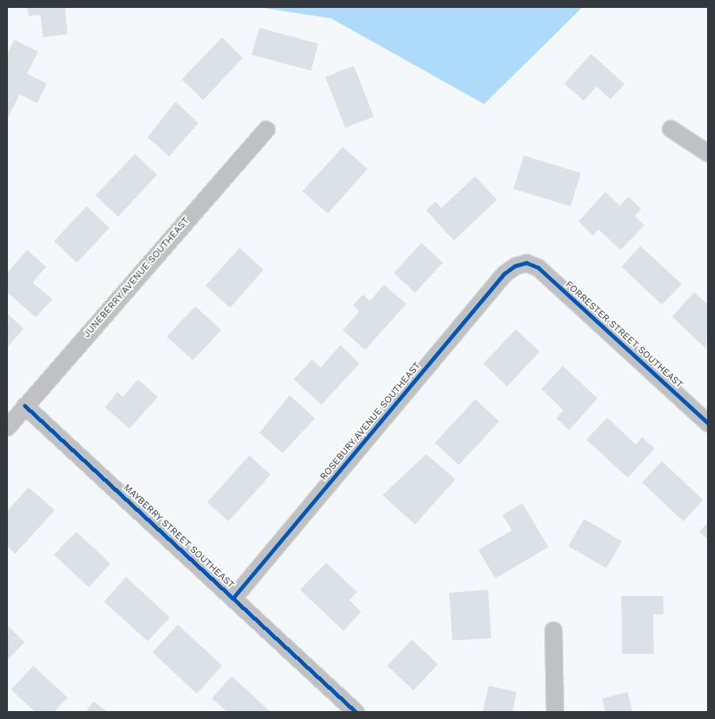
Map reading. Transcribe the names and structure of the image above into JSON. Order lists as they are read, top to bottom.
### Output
{
  "streets": {
    "street": [
      "JUNEBERRY AVENUE SOUTHEAST",
      "FORRESTER STREET SOUTHEAST",
      "ROSEBURY AVENUE SOUTHEAST",
      "MAYBERRY STREET SOUTHEAST"
    ]
  },
  "crossings": [
    ["JUNEBERRY AVENUE SOUTHEAST", "MAYBERRY STREET SOUTHEAST"],
    ["FORRESTER STREET SOUTHEAST", "ROSEBURY AVENUE SOUTHEAST"],
    ["ROSEBURY AVENUE SOUTHEAST", "MAYBERRY STREET SOUTHEAST"]
  ]
}
